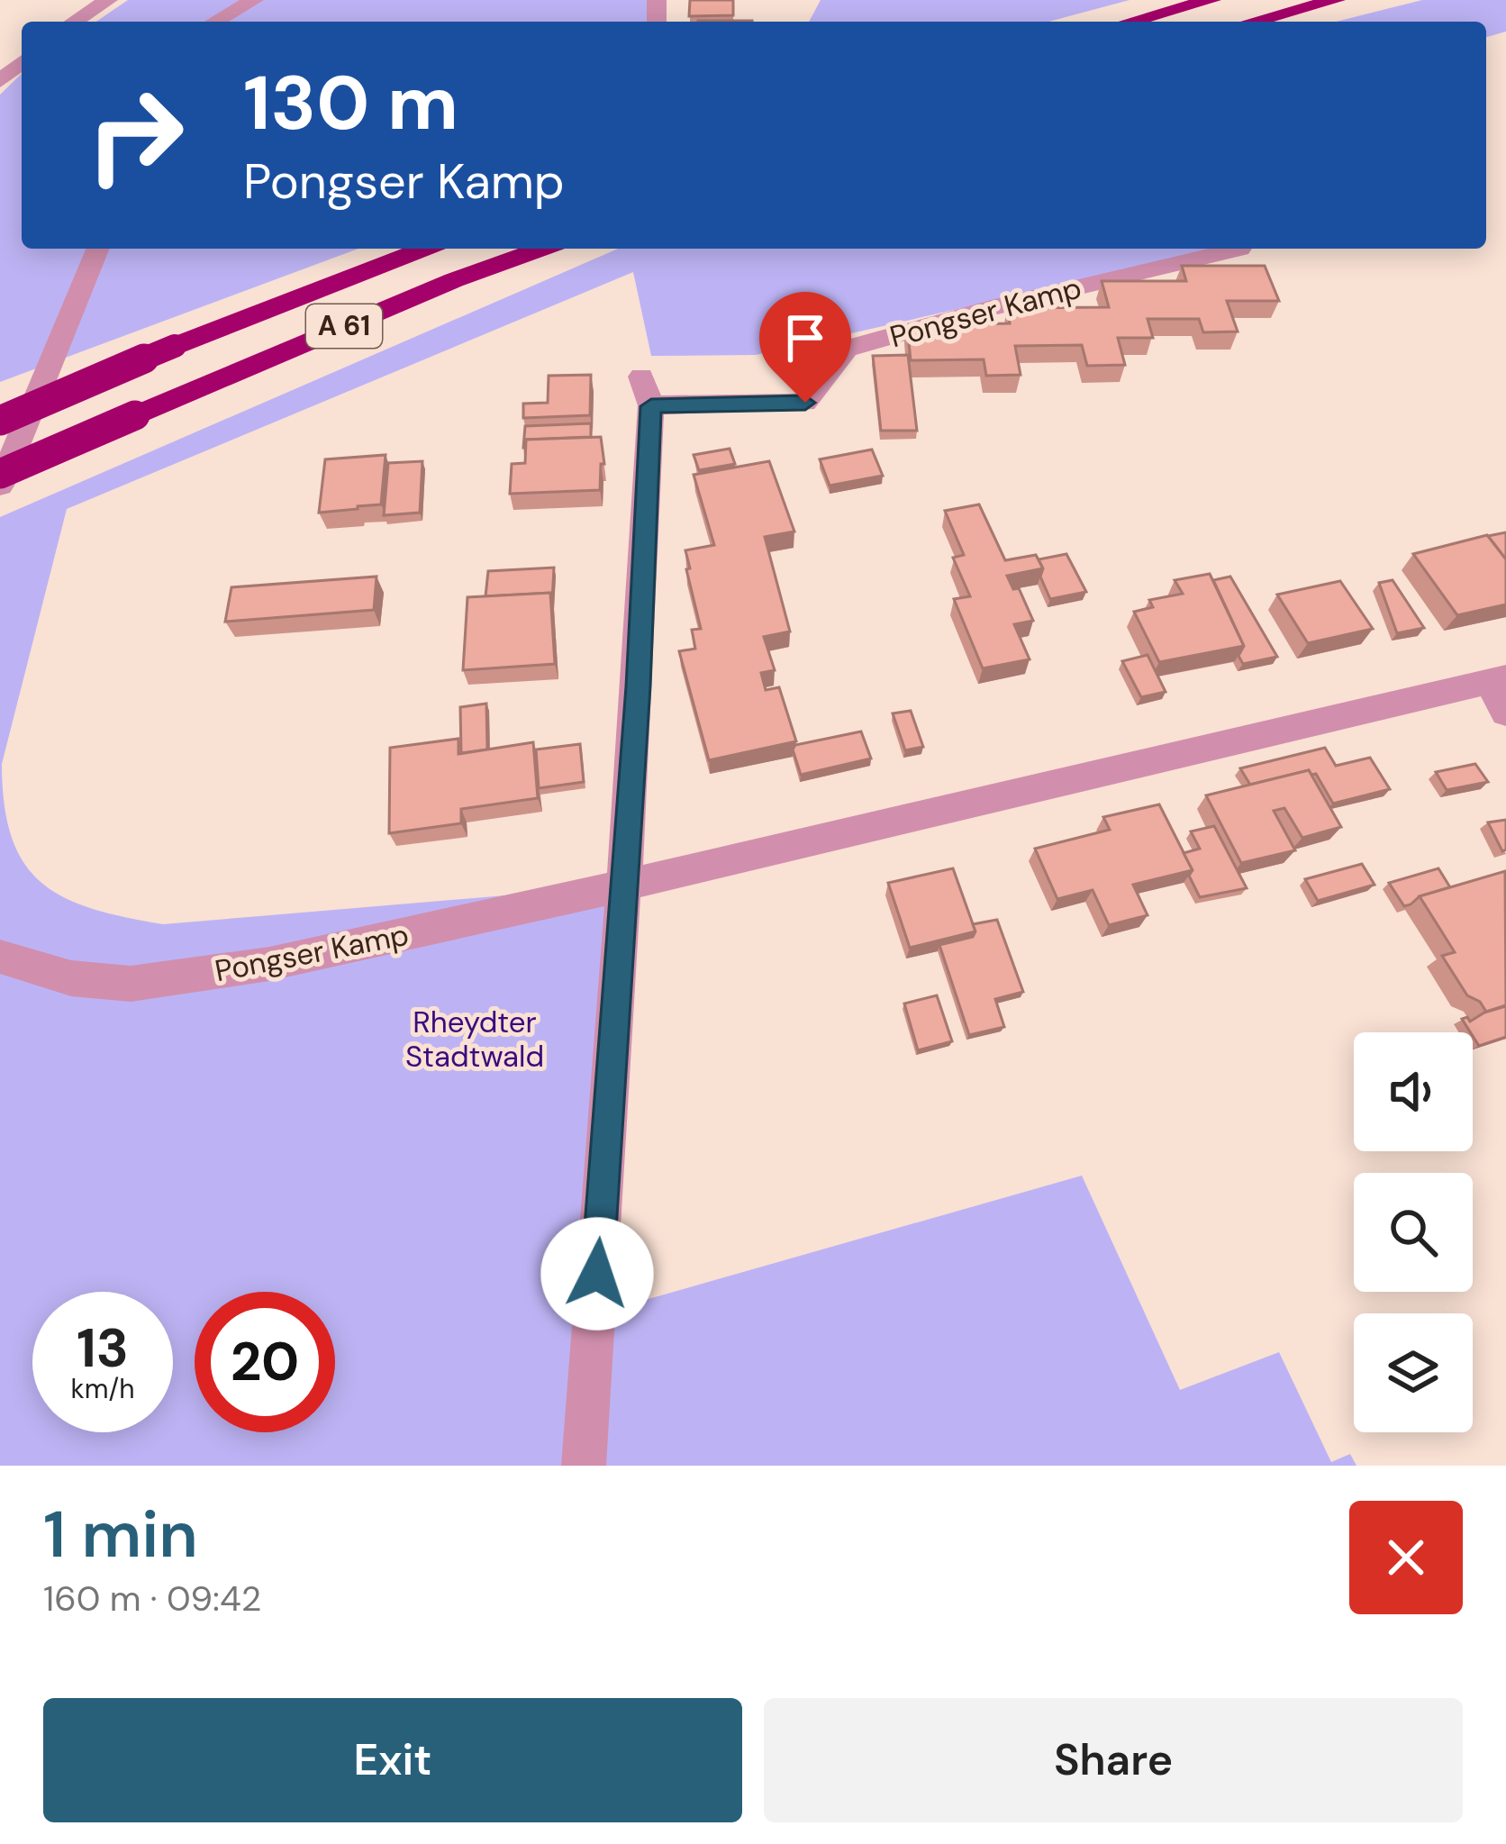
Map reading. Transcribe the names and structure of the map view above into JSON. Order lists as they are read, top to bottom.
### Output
{
  "streets": {
    "highway": ["A 61"],
    "street": ["Pongser Kamp"]
  },
  "parks": ["Rheydter Stadtwald"],
  "page": {
    "turn": ["130 m", "Pongser Kamp"],
    "speed": "13 km/h",
    "limit": "20",
    "heading": ["1 min", "160 m · 09:42"],
    "buttons": ["Exit", "Share"]
  }
}
